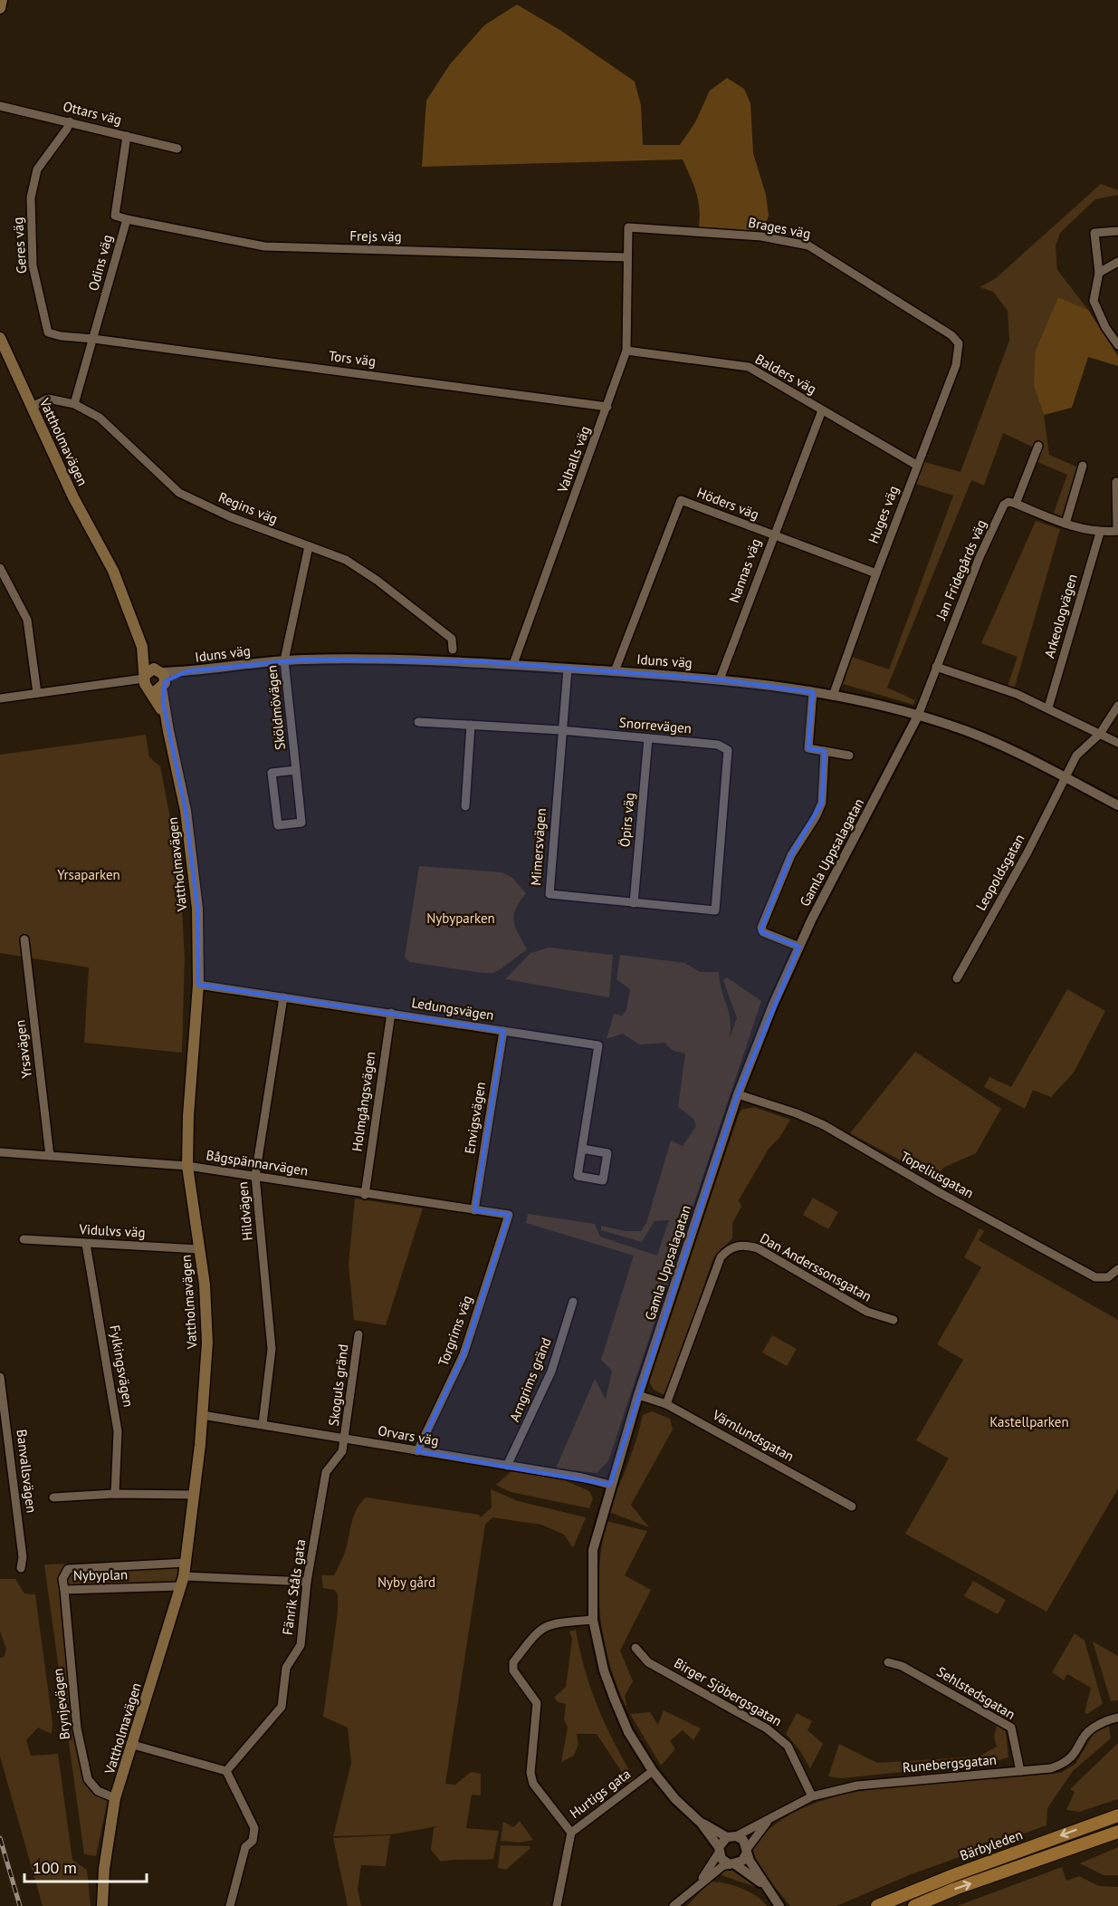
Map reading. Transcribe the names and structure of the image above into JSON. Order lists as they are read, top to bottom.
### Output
{
  "streets": {
    "main road": ["Vattholmavägen", "Bärbyleden"],
    "street": [
      "Ottars väg",
      "Brages väg",
      "Frejs väg",
      "Geres väg",
      "Odins väg",
      "Tors väg",
      "Balders väg",
      "Valhalls väg",
      "Höders väg",
      "Regins väg",
      "Huges väg",
      "Jan Fridegårds väg",
      "Nannas väg",
      "Arkeologvägen",
      "Iduns väg",
      "Sköldmövägen",
      "Snorrevägen",
      "Öpirs väg",
      "Mimersvägen",
      "Gamla Uppsalagatan",
      "Leopoldsgatan",
      "Ledungsvägen",
      "Yrsavägen",
      "Holmgångsvägen",
      "Envigsvägen",
      "Bågspännarvägen",
      "Topeliusgatan",
      "Hildvägen",
      "Vidulvs väg",
      "Dan Anderssonsgatan",
      "Torgrims väg",
      "Fylkingsvägen",
      "Arngrims gränd",
      "Skoguls gränd",
      "Orvars väg",
      "Värnlundsgatan",
      "Banvallsvägen",
      "Nybyplan",
      "Fänrik Ståls gata",
      "Birger Sjöbergsgatan",
      "Sehlstedsgatan",
      "Brynjevägen",
      "Runebergsgatan",
      "Hurtigs gata"
    ]
  },
  "crossings": [
    ["Ottars väg", "Geres väg"],
    ["Ottars väg", "Odins väg"],
    ["Brages väg", "Frejs väg"],
    ["Brages väg", "Valhalls väg"],
    ["Brages väg", "Huges väg"],
    ["Frejs väg", "Odins väg"],
    ["Frejs väg", "Valhalls väg"],
    ["Geres väg", "Odins väg"],
    ["Geres väg", "Tors väg"],
    ["Odins väg", "Tors väg"],
    ["Odins väg", "Regins väg"],
    ["Tors väg", "Valhalls väg"],
    ["Balders väg", "Valhalls väg"],
    ["Balders väg", "Huges väg"],
    ["Balders väg", "Nannas väg"],
    ["Vattholmavägen", "Regins väg"],
    ["Vattholmavägen", "Iduns väg"],
    ["Vattholmavägen", "Ledungsvägen"],
    ["Vattholmavägen", "Bågspännarvägen"],
    ["Vattholmavägen", "Vidulvs väg"],
    ["Vattholmavägen", "Orvars väg"],
    ["Vattholmavägen", "Nybyplan"],
    ["Vattholmavägen", "Brynjevägen"],
    ["Valhalls väg", "Iduns väg"],
    ["Höders väg", "Huges väg"],
    ["Höders väg", "Nannas väg"],
    ["Höders väg", "Iduns väg"],
    ["Regins väg", "Sköldmövägen"],
    ["Huges väg", "Iduns väg"],
    ["Jan Fridegårds väg", "Iduns väg"],
    ["Jan Fridegårds väg", "Gamla Uppsalagatan"],
    ["Nannas väg", "Iduns väg"],
    ["Iduns väg", "Sköldmövägen"],
    ["Iduns väg", "Mimersvägen"],
    ["Iduns väg", "Gamla Uppsalagatan"],
    ["Iduns väg", "Leopoldsgatan"],
    ["Snorrevägen", "Öpirs väg"],
    ["Snorrevägen", "Mimersvägen"],
    ["Öpirs väg", "Mimersvägen"],
    ["Gamla Uppsalagatan", "Topeliusgatan"],
    ["Gamla Uppsalagatan", "Orvars väg"],
    ["Gamla Uppsalagatan", "Värnlundsgatan"],
    ["Gamla Uppsalagatan", "Runebergsgatan"],
    ["Gamla Uppsalagatan", "Hurtigs gata"],
    ["Ledungsvägen", "Holmgångsvägen"],
    ["Ledungsvägen", "Envigsvägen"],
    ["Ledungsvägen", "Hildvägen"],
    ["Yrsavägen", "Bågspännarvägen"],
    ["Holmgångsvägen", "Bågspännarvägen"],
    ["Envigsvägen", "Bågspännarvägen"],
    ["Bågspännarvägen", "Hildvägen"],
    ["Bågspännarvägen", "Torgrims väg"],
    ["Hildvägen", "Orvars väg"],
    ["Vidulvs väg", "Fylkingsvägen"],
    ["Dan Anderssonsgatan", "Värnlundsgatan"],
    ["Torgrims väg", "Orvars väg"],
    ["Arngrims gränd", "Orvars väg"],
    ["Skoguls gränd", "Orvars väg"],
    ["Skoguls gränd", "Fänrik Ståls gata"],
    ["Orvars väg", "Fänrik Ståls gata"],
    ["Nybyplan", "Fänrik Ståls gata"],
    ["Nybyplan", "Brynjevägen"],
    ["Birger Sjöbergsgatan", "Runebergsgatan"],
    ["Sehlstedsgatan", "Runebergsgatan"]
  ],
  "parks": [
    "Yrsaparken",
    "Nybyparken",
    "Kastellparken",
    "Nyby gård"
  ],
  "scale_bar": "100 m"
}
